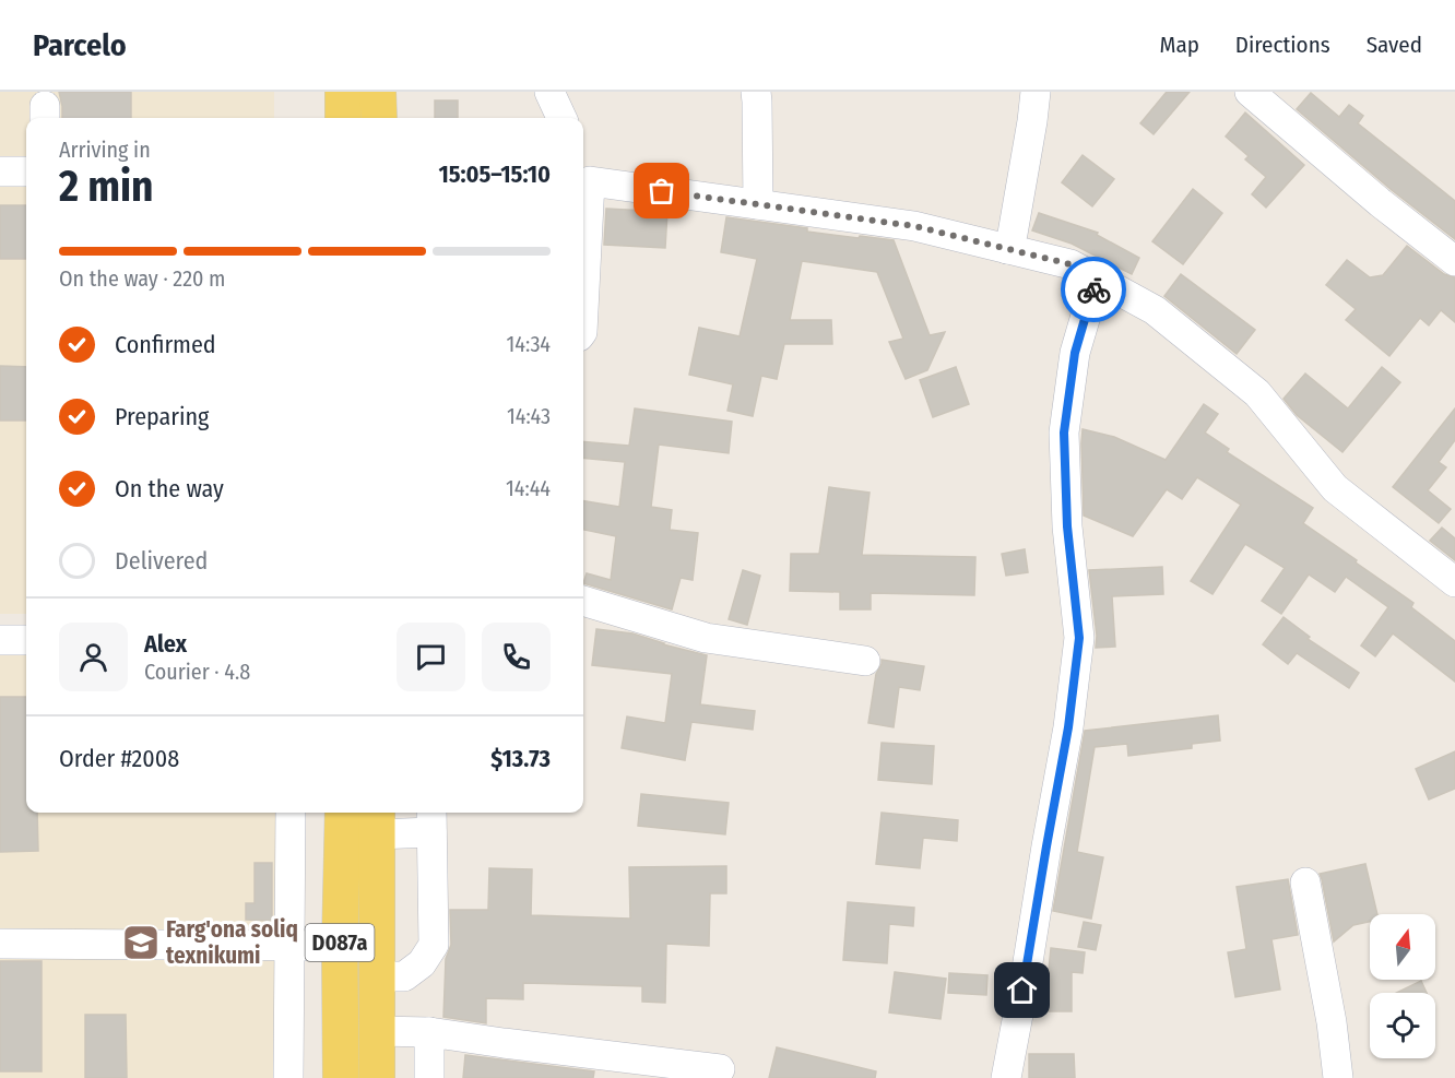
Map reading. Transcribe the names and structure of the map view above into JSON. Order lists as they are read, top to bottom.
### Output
{
  "streets": {
    "main road": ["D087a"]
  },
  "places": {
    "school or university": ["Farg'ona soliq texnikumi"]
  },
  "north": "top",
  "page": {
    "header": "Parcelo",
    "nav": ["Map", "Directions", "Saved"],
    "heading": ["2 min", "Arriving in", "15:05–15:10"],
    "panel": [
      "Alex",
      "Courier · 4.8",
      "Order #2008",
      "$13.73"
    ],
    "bar": "On the way · 220 m",
    "list": [
      ["Confirmed", "14:34"],
      ["Preparing", "14:43"],
      ["On the way", "14:44"],
      "Delivered"
    ]
  }
}
